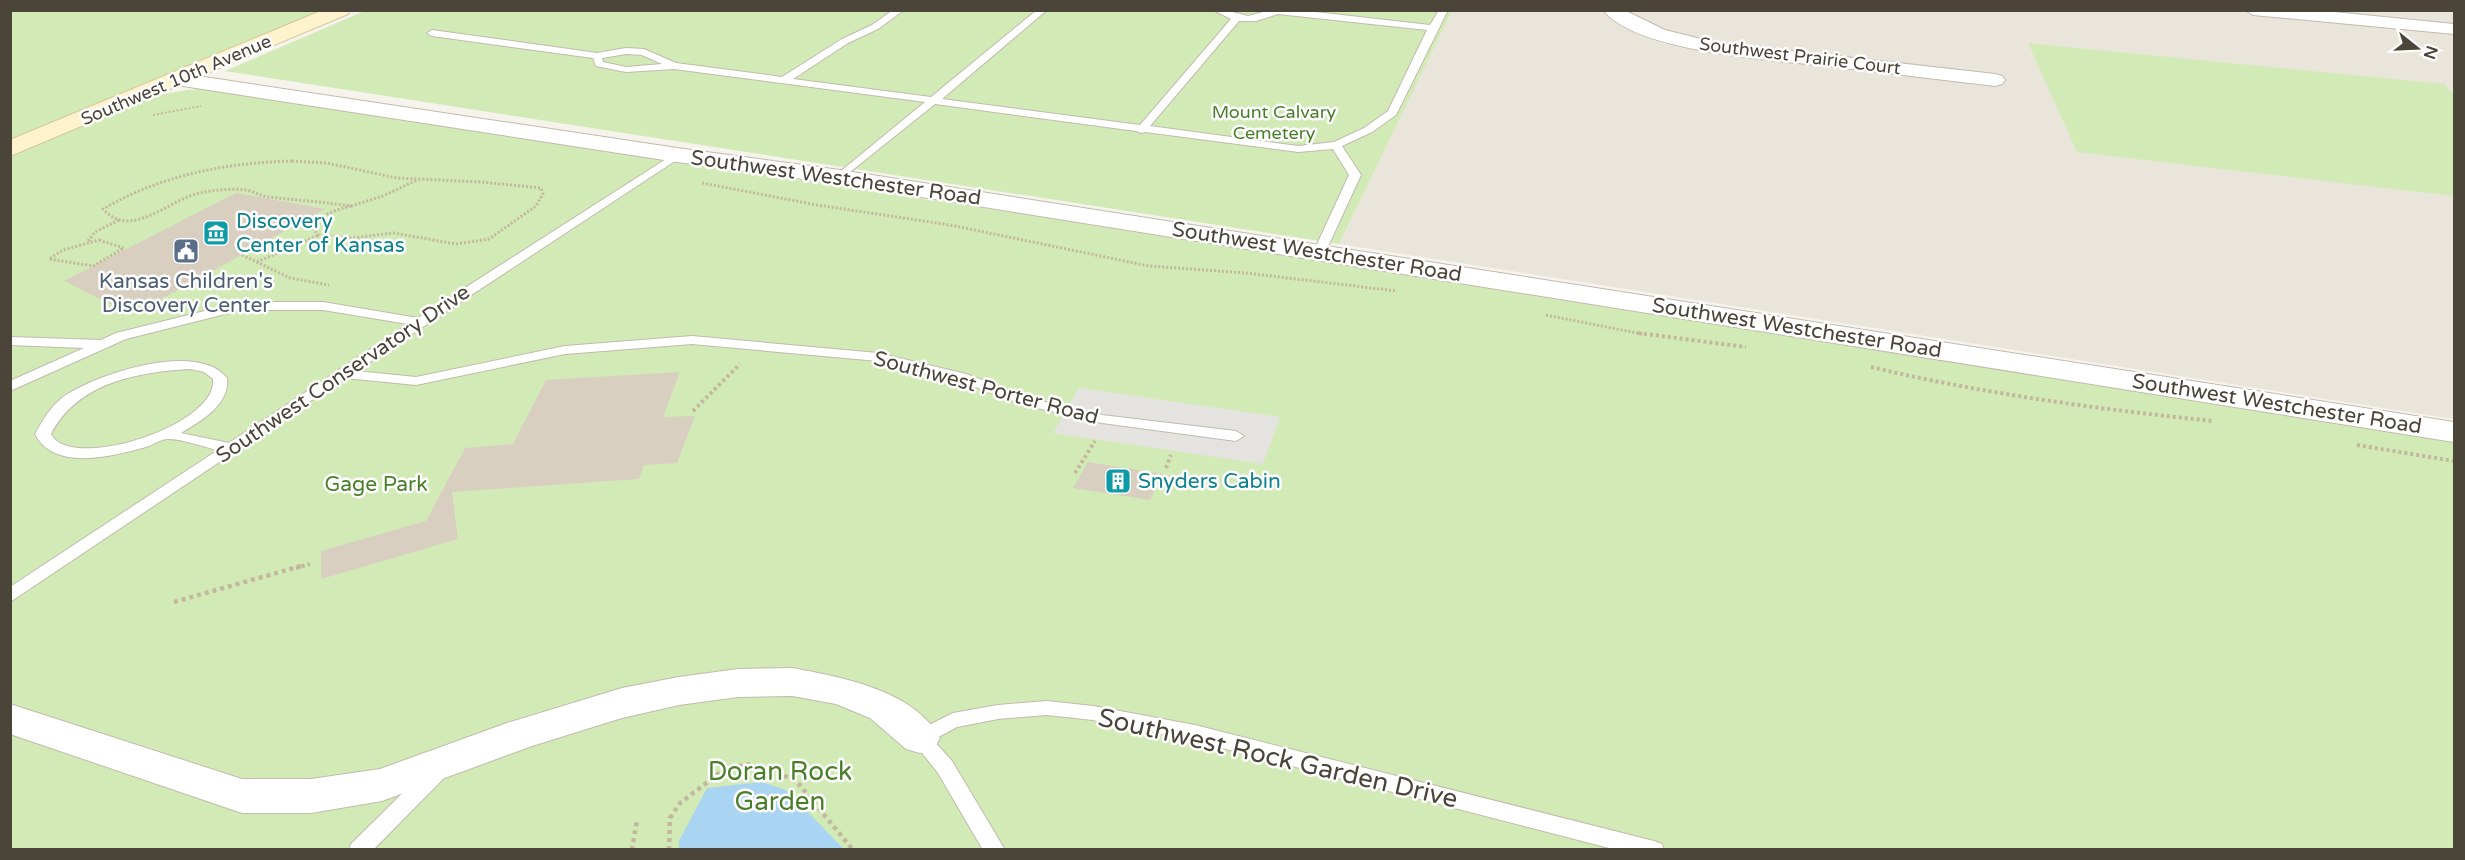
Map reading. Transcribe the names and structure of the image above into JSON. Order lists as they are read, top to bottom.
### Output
{
  "streets": {
    "main road": ["Southwest 10th Avenue"],
    "street": ["Southwest Prairie Court", "Southwest Westchester Road"],
    "lane": ["Southwest Conservatory Drive", "Southwest Porter Road", "Southwest Rock Garden Drive"]
  },
  "crossings": [
    ["Southwest 10th Avenue", "Southwest Westchester Road"],
    ["Southwest Westchester Road", "Southwest Conservatory Drive"],
    ["Southwest Conservatory Drive", "Southwest Porter Road"]
  ],
  "parks": ["Mount Calvary Cemetery", "Gage Park", "Doran Rock Garden"],
  "places": {
    "museum": ["Discovery Center of Kansas"],
    "public building": ["Kansas Children's Discovery Center"],
    "building": ["Snyders Cabin"]
  },
  "north": "right"
}
